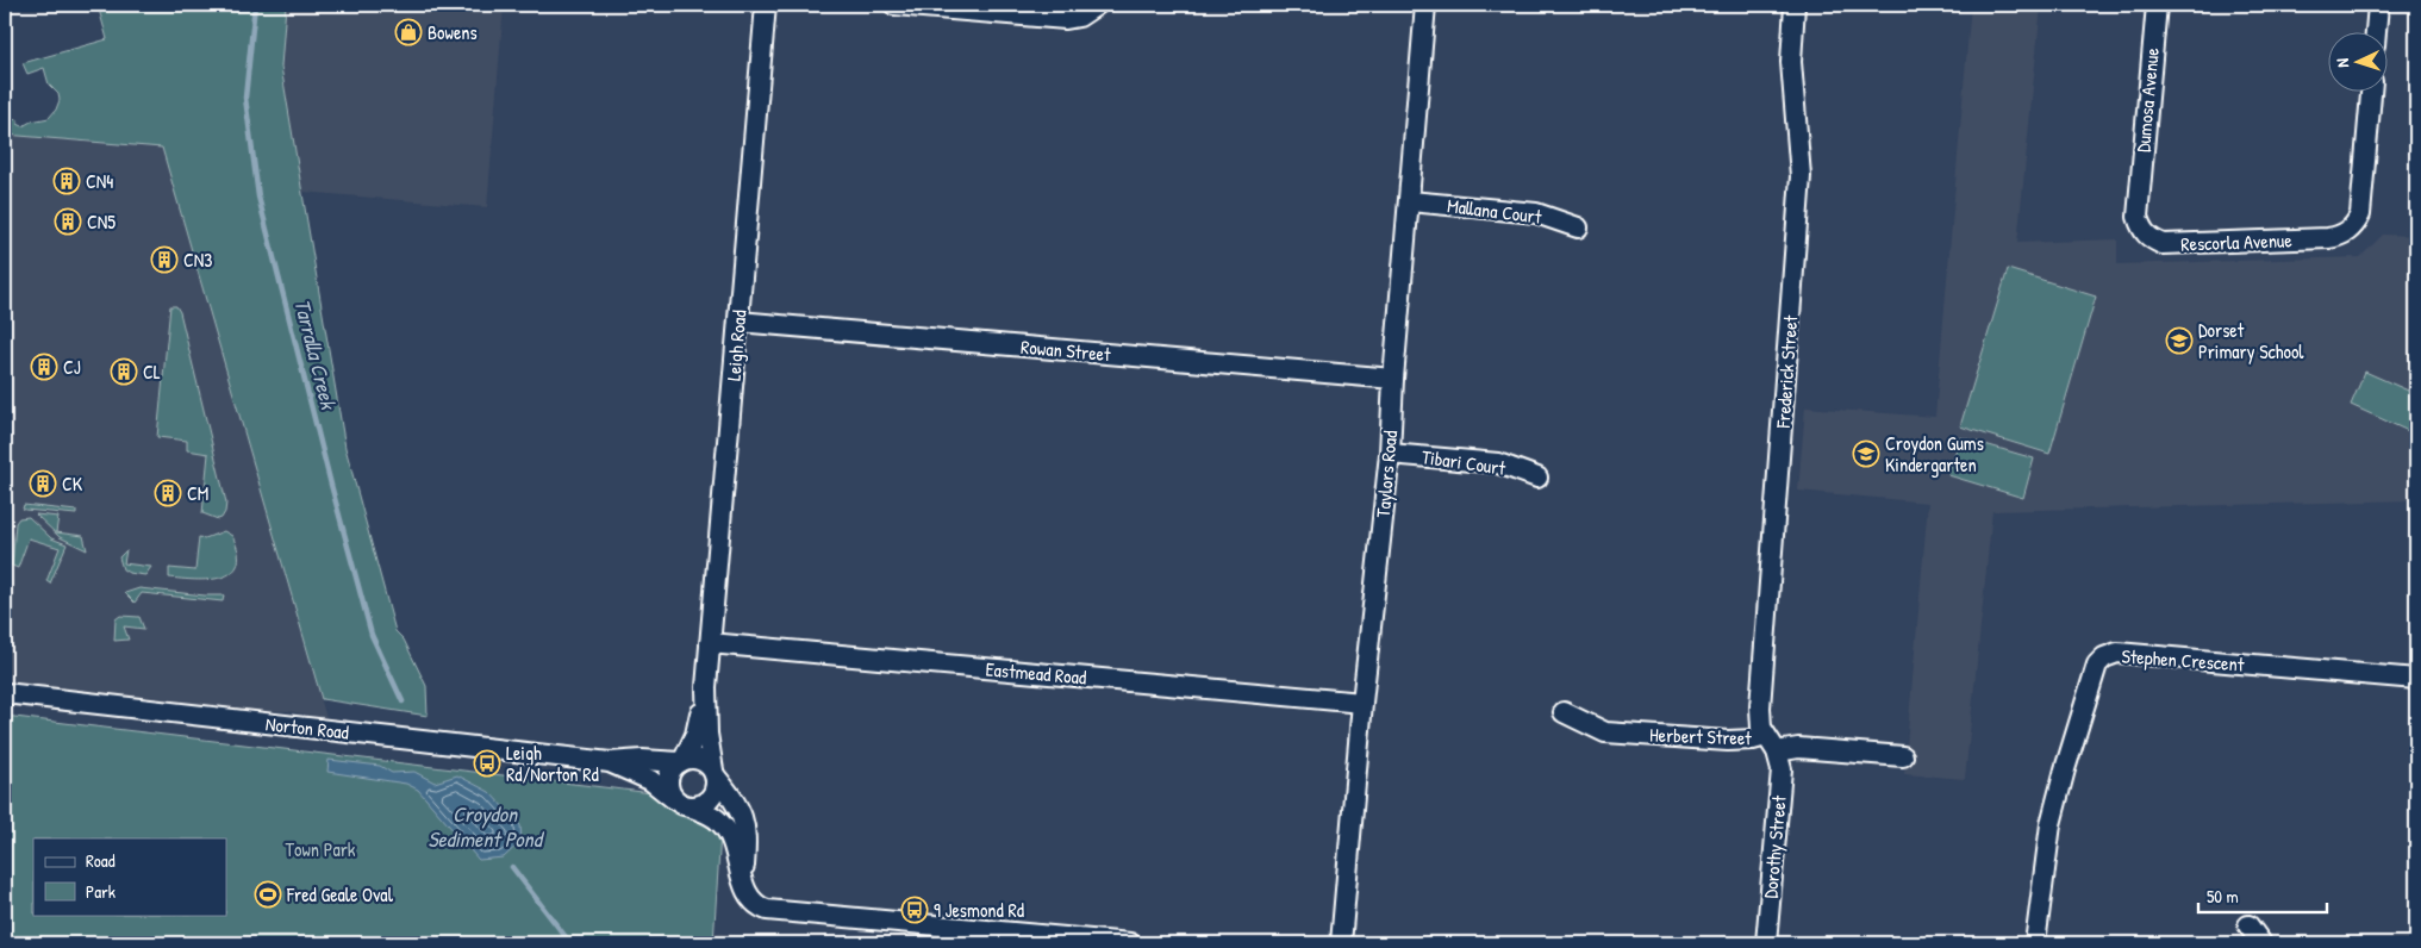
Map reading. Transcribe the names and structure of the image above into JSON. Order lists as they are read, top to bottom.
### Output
{
  "streets": {
    "street": [
      "Dumosa Avenue",
      "Mallana Court",
      "Rescorla Avenue",
      "Leigh Road",
      "Rowan Street",
      "Frederick Street",
      "Tibari Court",
      "Taylors Road",
      "Stephen Crescent",
      "Eastmead Road",
      "Norton Road",
      "Herbert Street",
      "Dorothy Street"
    ]
  },
  "crossings": [
    ["Dumosa Avenue", "Rescorla Avenue"],
    ["Mallana Court", "Taylors Road"],
    ["Leigh Road", "Rowan Street"],
    ["Leigh Road", "Eastmead Road"],
    ["Leigh Road", "Norton Road"],
    ["Rowan Street", "Taylors Road"],
    ["Frederick Street", "Herbert Street"],
    ["Frederick Street", "Dorothy Street"],
    ["Tibari Court", "Taylors Road"],
    ["Taylors Road", "Eastmead Road"],
    ["Herbert Street", "Dorothy Street"]
  ],
  "water": ["Tarralla Creek", "Croydon Sediment Pond"],
  "parks": ["Town Park"],
  "places": {
    "shop": ["Bowens"],
    "building": [
      "CN4",
      "CN5",
      "CN3",
      "CJ",
      "CL",
      "CK",
      "CM"
    ],
    "school or university": ["Dorset Primary School", "Croydon Gums Kindergarten"],
    "bus stop": ["Leigh Rd/Norton Rd", "9 Jesmond Rd"],
    "sports": ["Fred Geale Oval"]
  },
  "legend": ["Road", "Park"],
  "scale_bar": "50 m",
  "north": "left"
}
